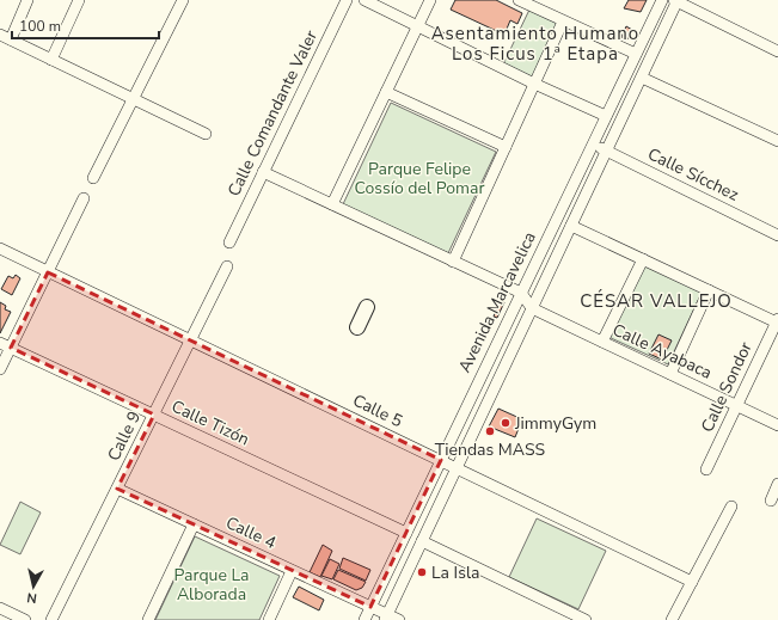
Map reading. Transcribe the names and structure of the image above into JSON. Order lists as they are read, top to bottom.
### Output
{
  "streets": {
    "street": [
      "Calle Comandante Valer",
      "Calle Sícchez",
      "Avenida Marcavelica",
      "Calle Ayabaca",
      "Calle Sondor",
      "Calle 5",
      "Calle Tizón",
      "Calle 9",
      "Calle 4"
    ]
  },
  "crossings": [
    ["Calle Sícchez", "Avenida Marcavelica"],
    ["Avenida Marcavelica", "Calle Ayabaca"],
    ["Avenida Marcavelica", "Calle 5"],
    ["Avenida Marcavelica", "Calle Tizón"],
    ["Avenida Marcavelica", "Calle 4"],
    ["Calle Ayabaca", "Calle Sondor"],
    ["Calle 5", "Calle 9"],
    ["Calle Tizón", "Calle 9"],
    ["Calle 9", "Calle 4"]
  ],
  "districts": ["Asentamiento Humano Los Ficus 1ª Etapa", "CÉSAR VALLEJO"],
  "parks": ["Parque Felipe Cossío del Pomar", "Parque La Alborada"],
  "places": ["JimmyGym", "Tiendas MASS", "La Isla"],
  "scale_bar": "100 m",
  "north": "bottom"
}
